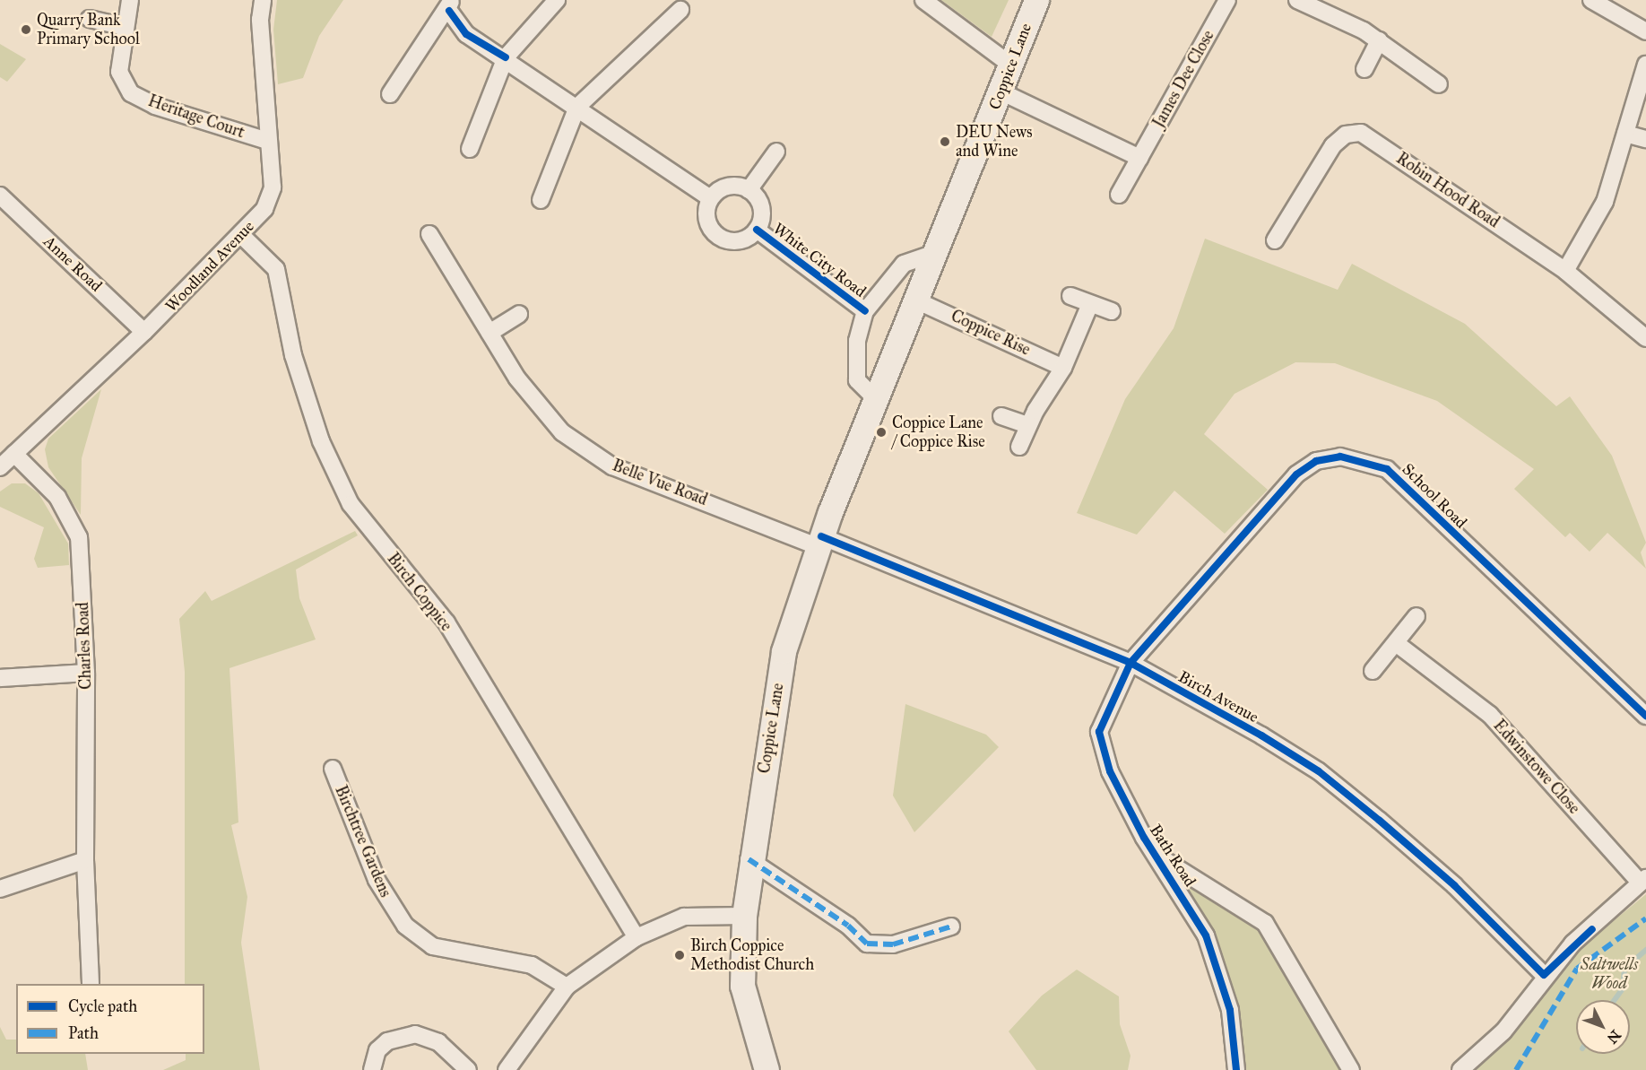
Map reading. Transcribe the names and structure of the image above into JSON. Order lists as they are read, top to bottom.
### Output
{
  "streets": {
    "street": [
      "Coppice Lane",
      "James Dee Close",
      "Heritage Court",
      "Robin Hood Road",
      "White City Road",
      "Anne Road",
      "Woodland Avenue",
      "Coppice Rise",
      "Belle Vue Road",
      "School Road",
      "Birch Coppice",
      "Charles Road",
      "Birch Avenue",
      "Edwinstowe Close",
      "Birchtree Gardens",
      "Bath Road"
    ]
  },
  "crossings": [
    ["Coppice Lane", "Coppice Rise"],
    ["Coppice Lane", "Belle Vue Road"],
    ["Coppice Lane", "Birch Avenue"],
    ["Heritage Court", "Woodland Avenue"],
    ["Anne Road", "Woodland Avenue"],
    ["Woodland Avenue", "Birch Coppice"],
    ["Woodland Avenue", "Charles Road"],
    ["Belle Vue Road", "Birch Avenue"],
    ["School Road", "Birch Avenue"],
    ["School Road", "Bath Road"],
    ["Birch Avenue", "Bath Road"]
  ],
  "parks": ["Saltwells Wood"],
  "places": [
    "Quarry Bank Primary School",
    "DEU News and Wine",
    "Coppice Lane / Coppice Rise",
    "Birch Coppice Methodist Church"
  ],
  "legend": ["Cycle path", "Path"],
  "north": "bottom right"
}
